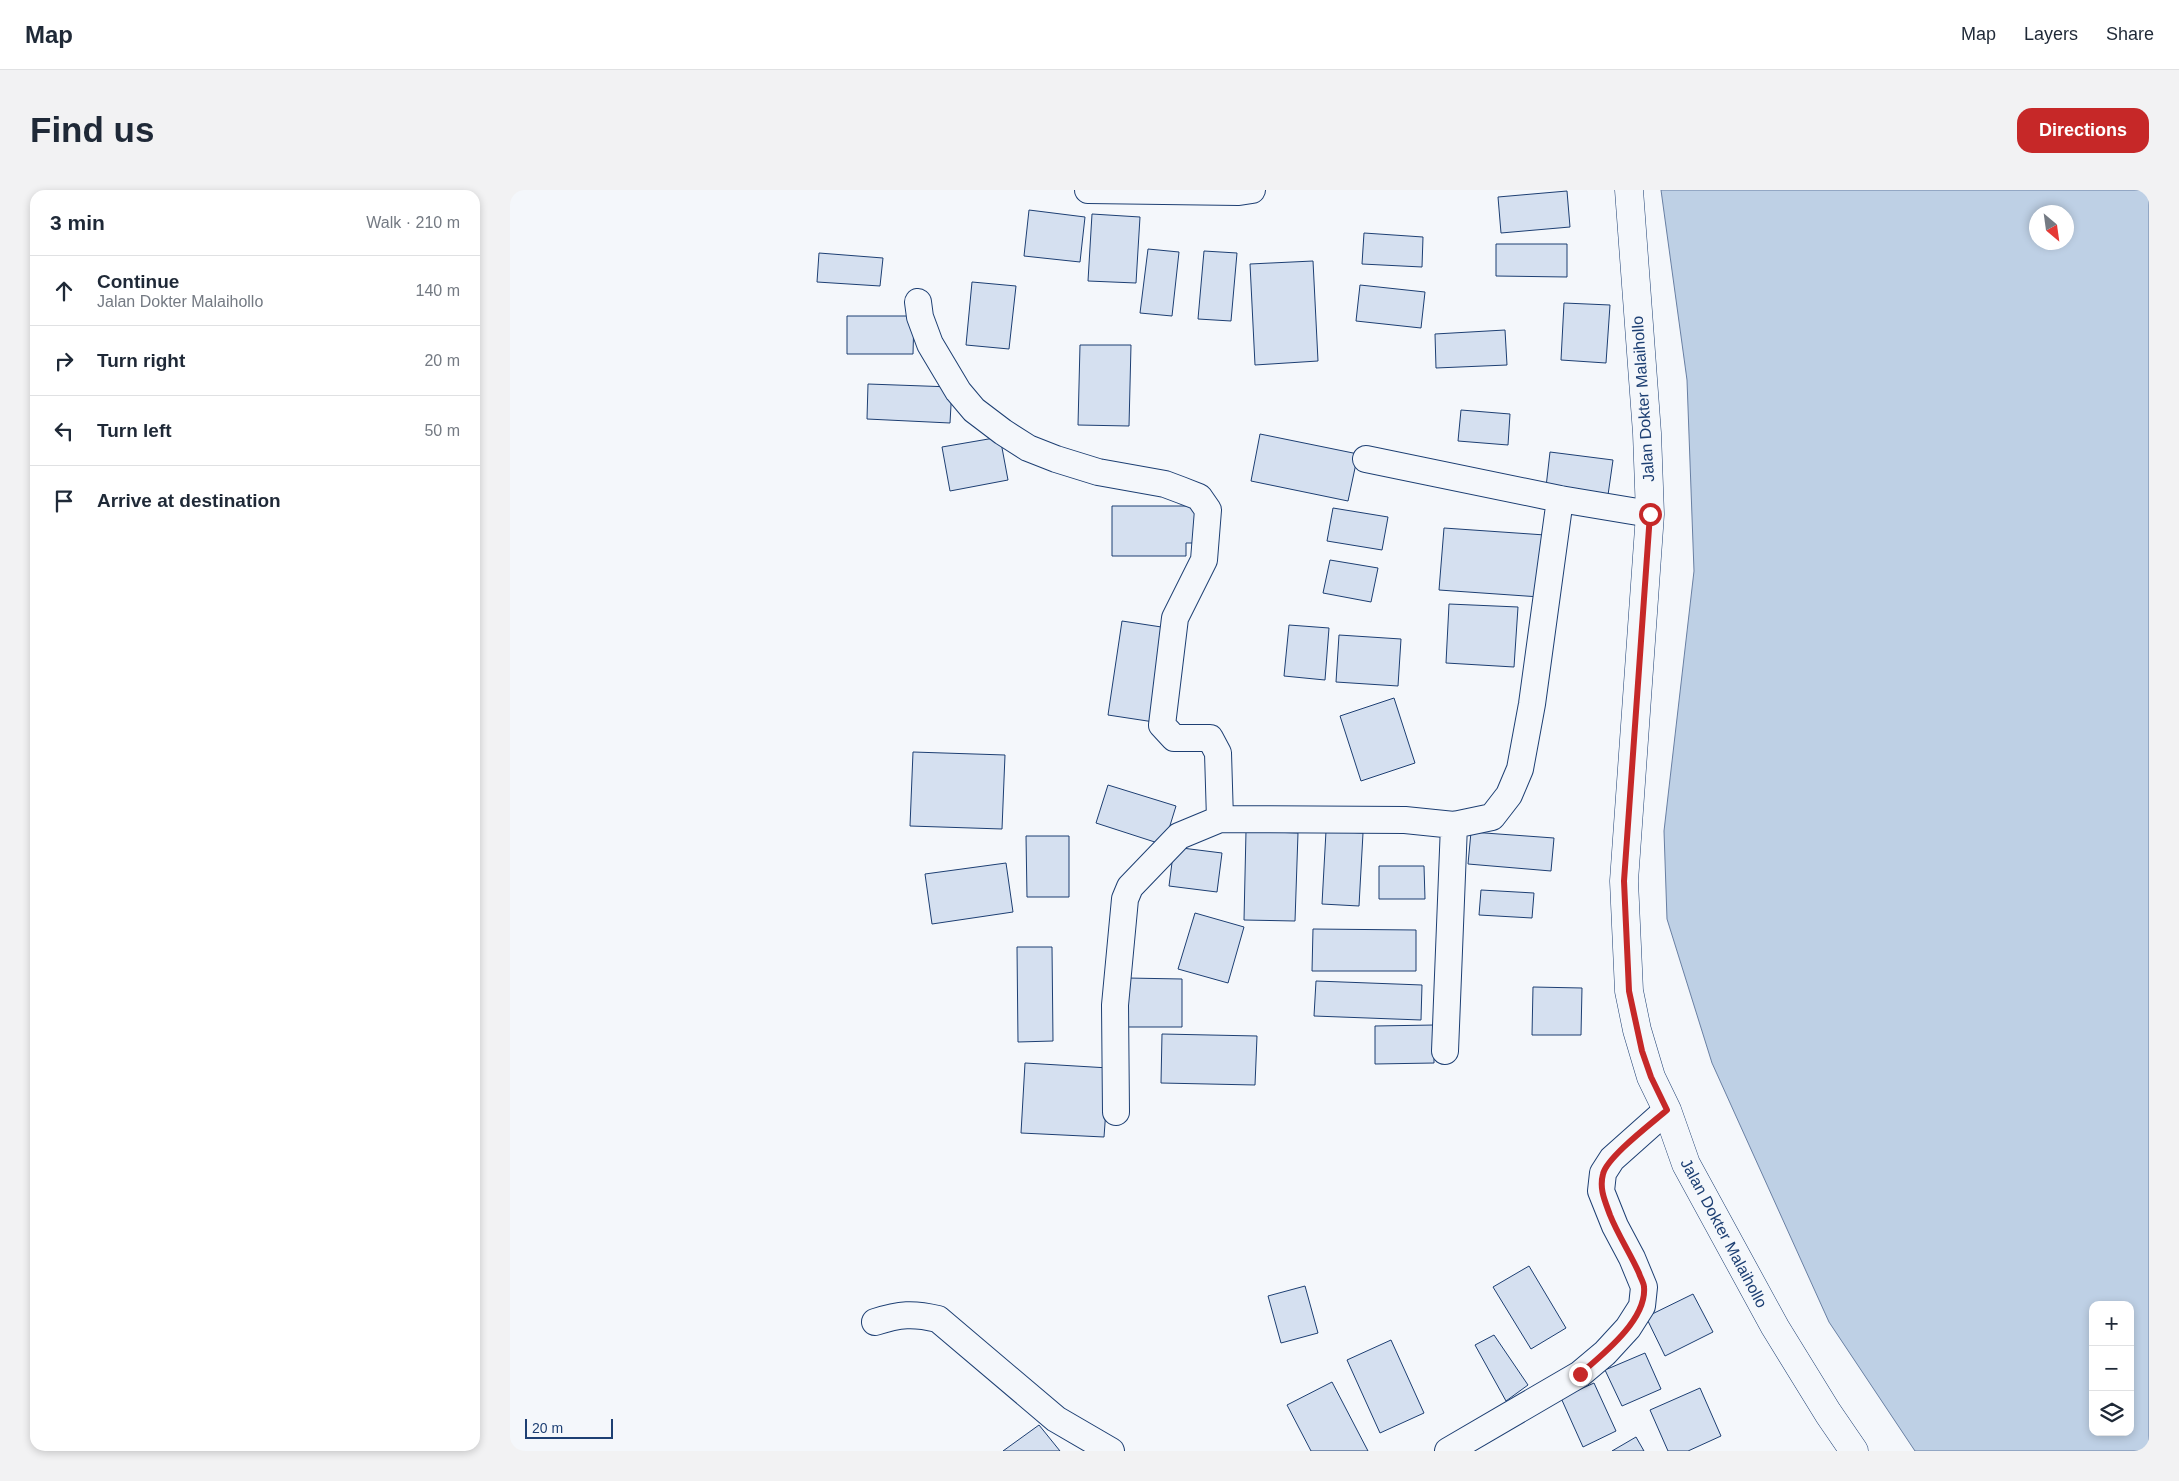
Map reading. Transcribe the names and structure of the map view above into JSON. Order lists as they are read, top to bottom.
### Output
{
  "streets": {
    "main road": ["Jalan Dokter Malaihollo"]
  },
  "scale_bar": "20 m",
  "north": "bottom right",
  "page": {
    "header": "Map",
    "nav": ["Map", "Layers", "Share"],
    "buttons": "Directions",
    "title": "Find us",
    "heading": ["3 min", "Walk · 210 m"],
    "list": [
      ["Continue", "Jalan Dokter Malaihollo", "140 m"],
      ["Turn right", "20 m"],
      ["Turn left", "50 m"],
      "Arrive at destination"
    ],
    "map_buttons": ["+", "−"],
    "scale": "20 m"
  }
}
